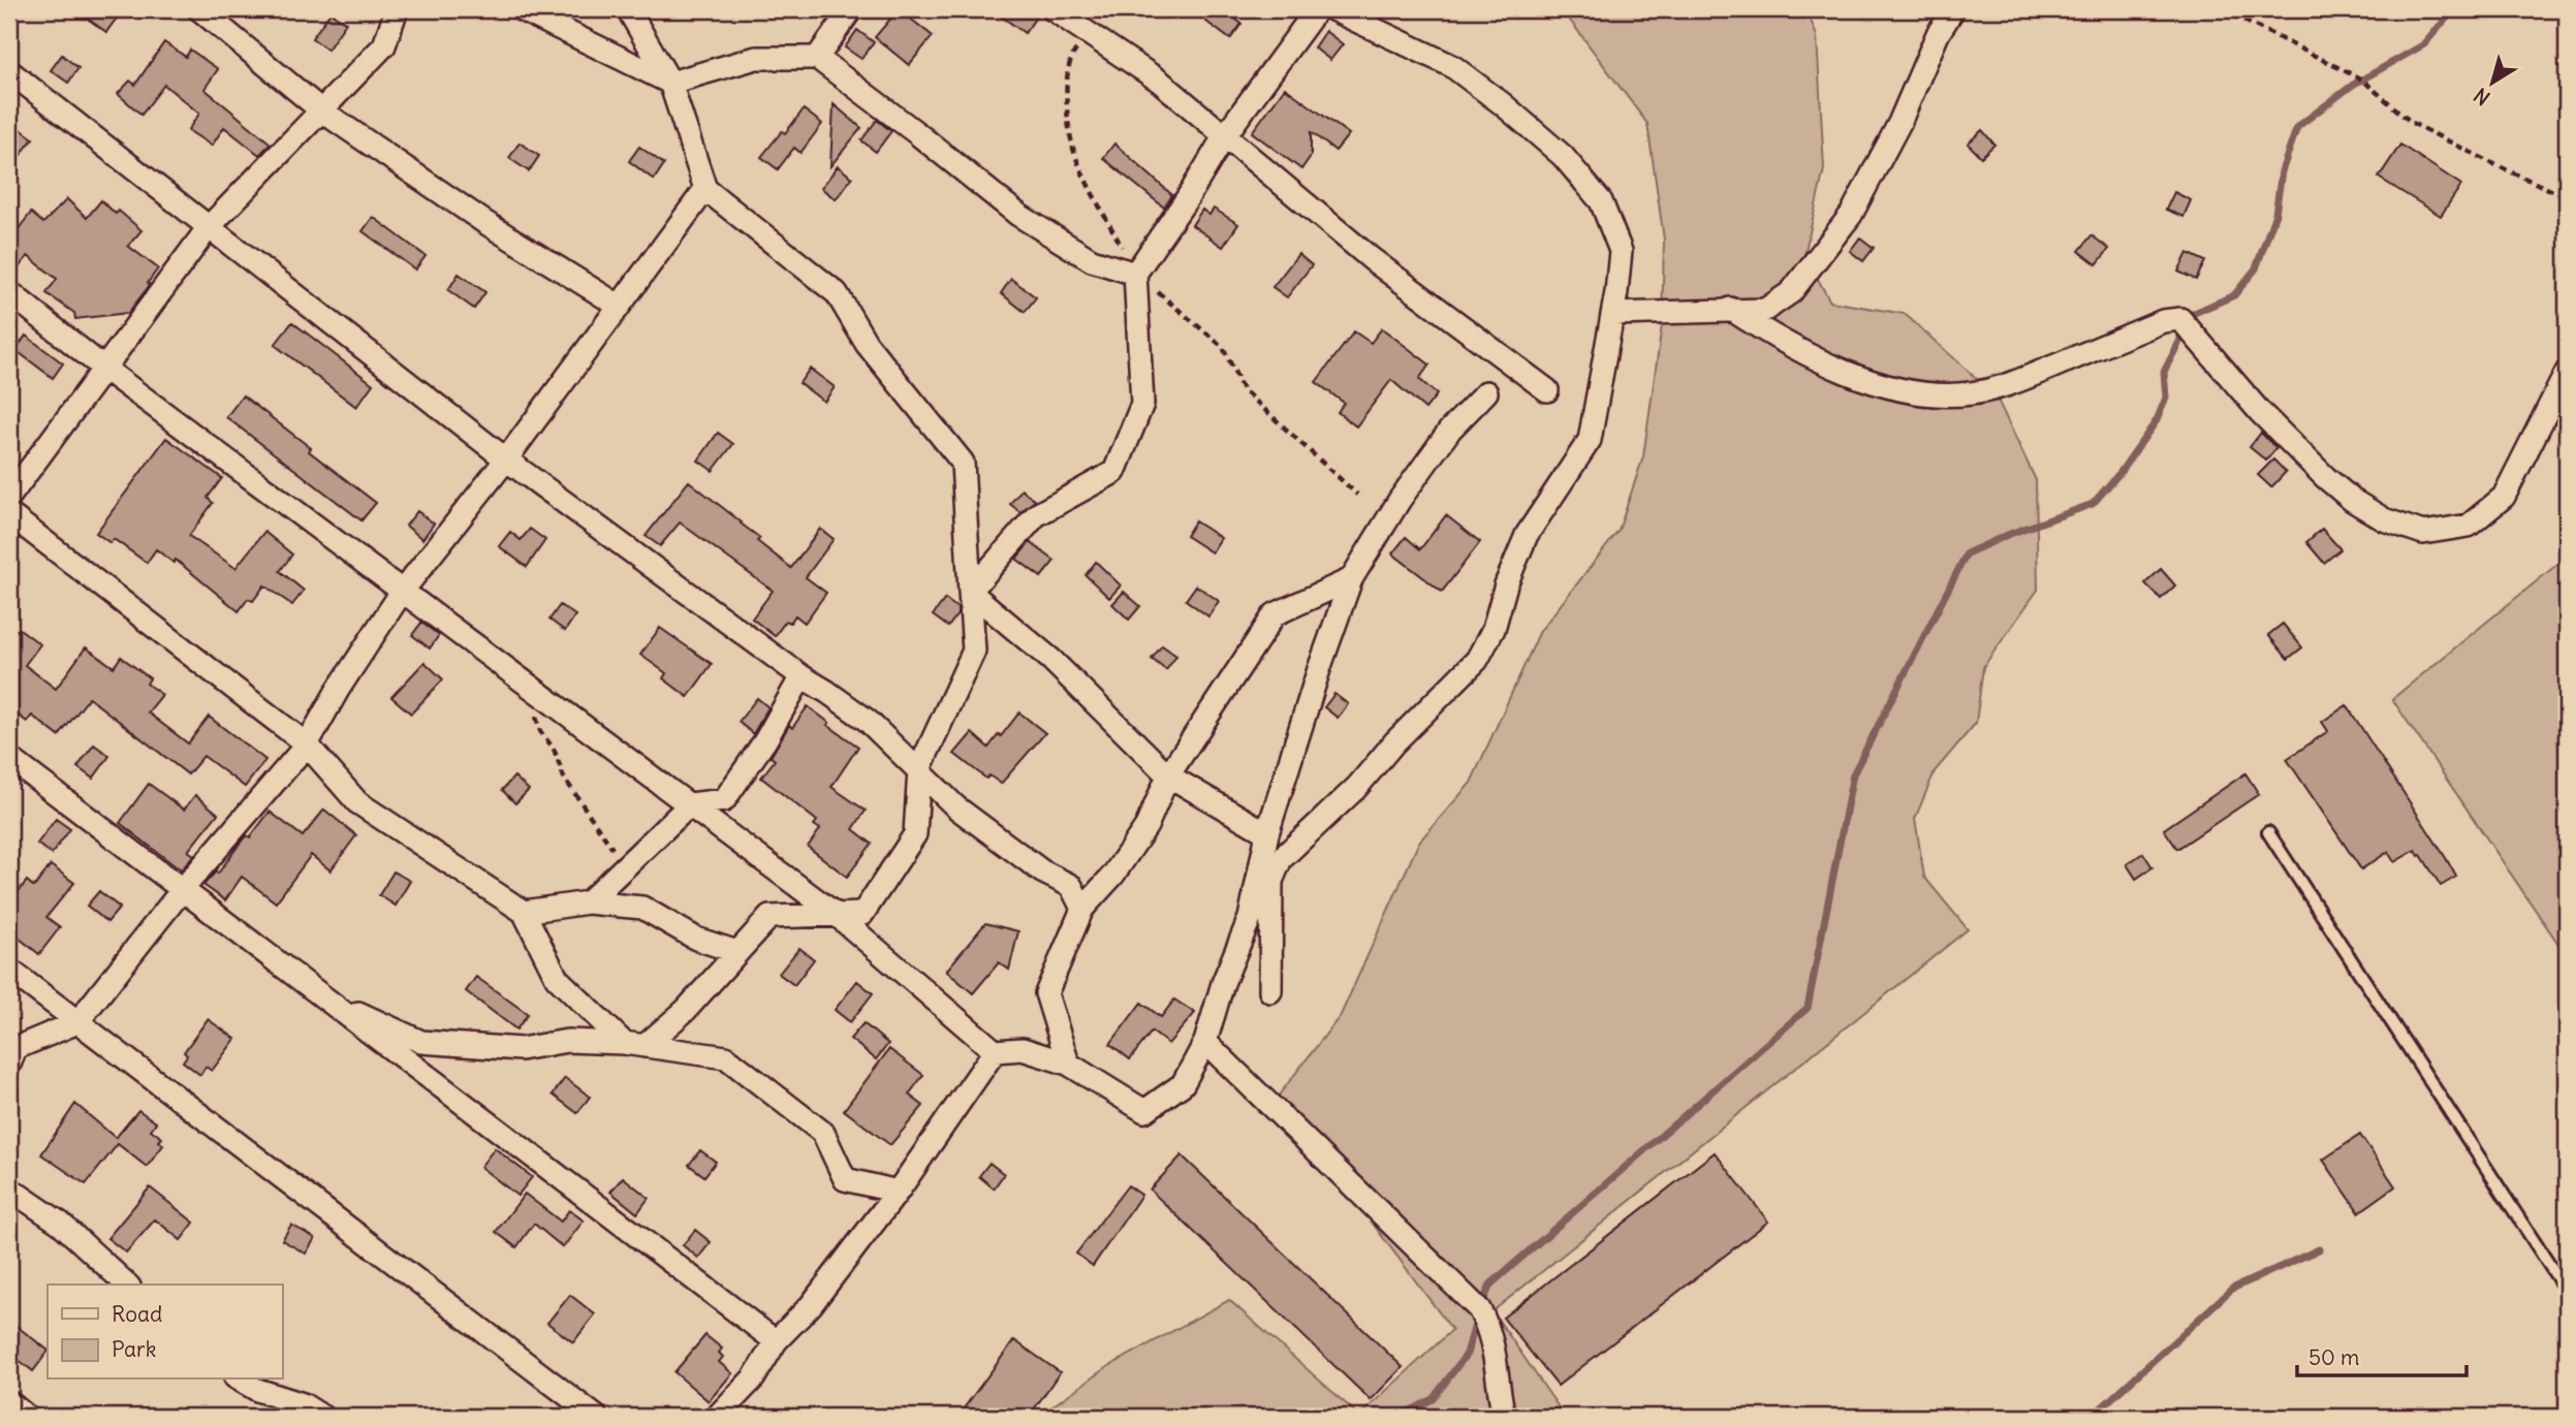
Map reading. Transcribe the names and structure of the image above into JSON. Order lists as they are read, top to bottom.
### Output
{
  "legend": ["Road", "Park"],
  "scale_bar": "50 m",
  "north": "bottom left"
}
